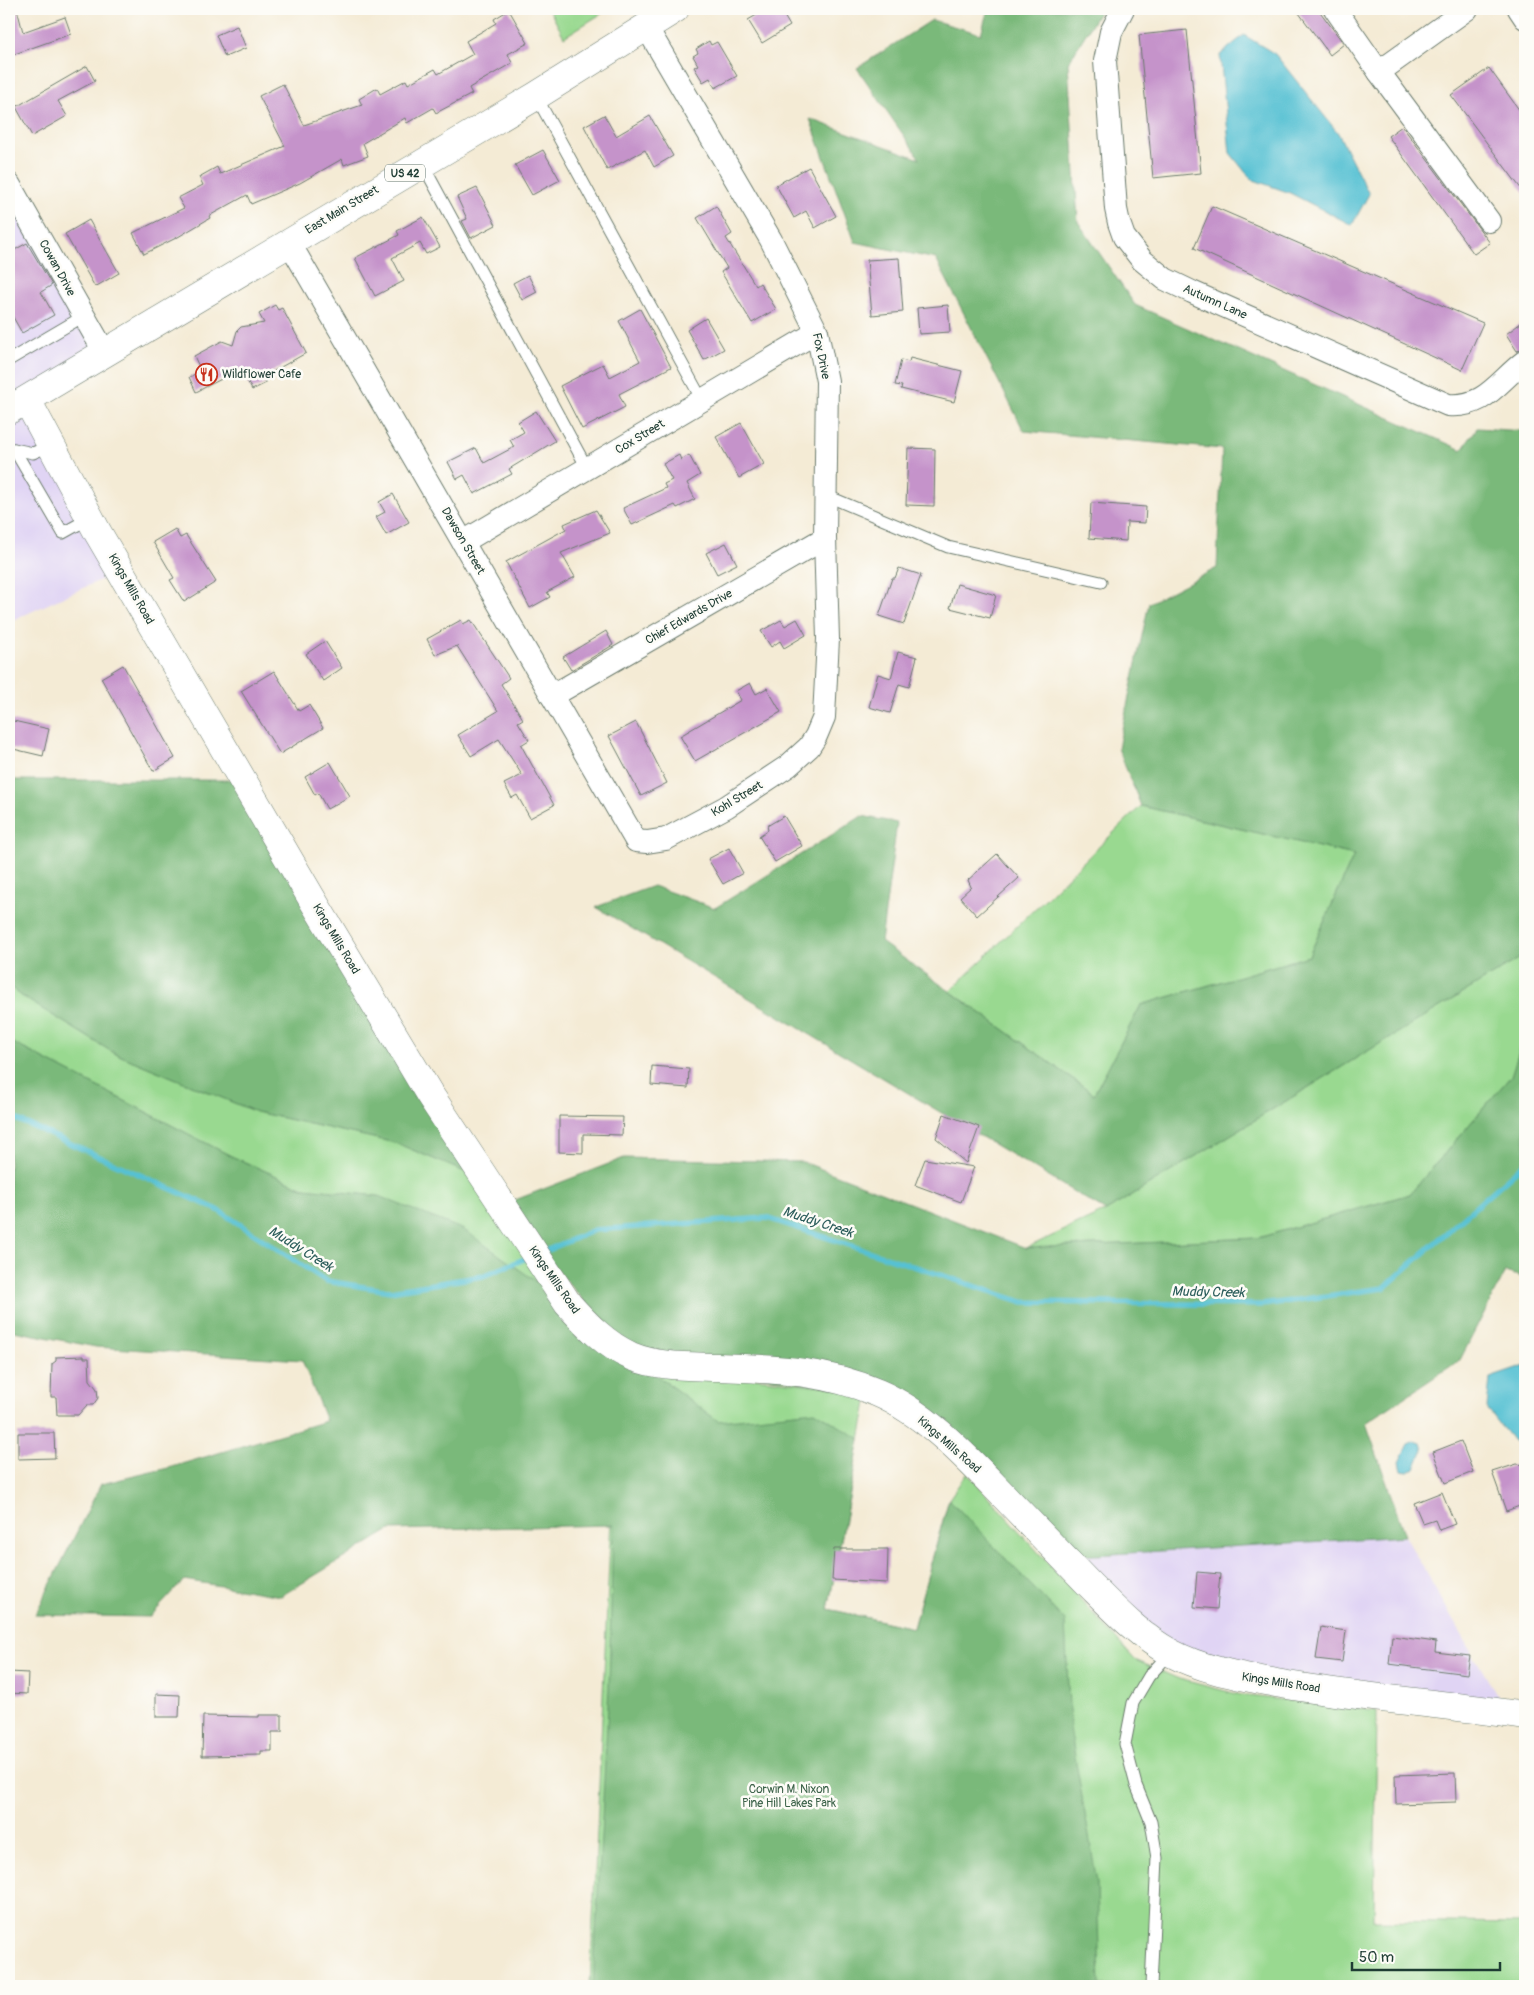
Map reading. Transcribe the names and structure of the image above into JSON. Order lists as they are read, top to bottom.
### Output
{
  "streets": {
    "street": [
      "US 42",
      "East Main Street",
      "Cowan Drive",
      "Autumn Lane",
      "Fox Drive",
      "Cox Street",
      "Dawson Street",
      "Kings Mills Road",
      "Chief Edwards Drive",
      "Kohl Street"
    ]
  },
  "crossings": [
    ["East Main Street", "Cowan Drive"],
    ["East Main Street", "Fox Drive"],
    ["East Main Street", "Dawson Street"],
    ["East Main Street", "Kings Mills Road"],
    ["Fox Drive", "Cox Street"],
    ["Fox Drive", "Chief Edwards Drive"],
    ["Fox Drive", "Kohl Street"],
    ["Cox Street", "Dawson Street"],
    ["Dawson Street", "Chief Edwards Drive"],
    ["Dawson Street", "Kohl Street"]
  ],
  "water": ["Muddy Creek"],
  "parks": ["Corwin M. Nixon Pine Hill Lakes Park"],
  "places": {
    "restaurant": ["Wildflower Cafe"]
  },
  "scale_bar": "50 m"
}
